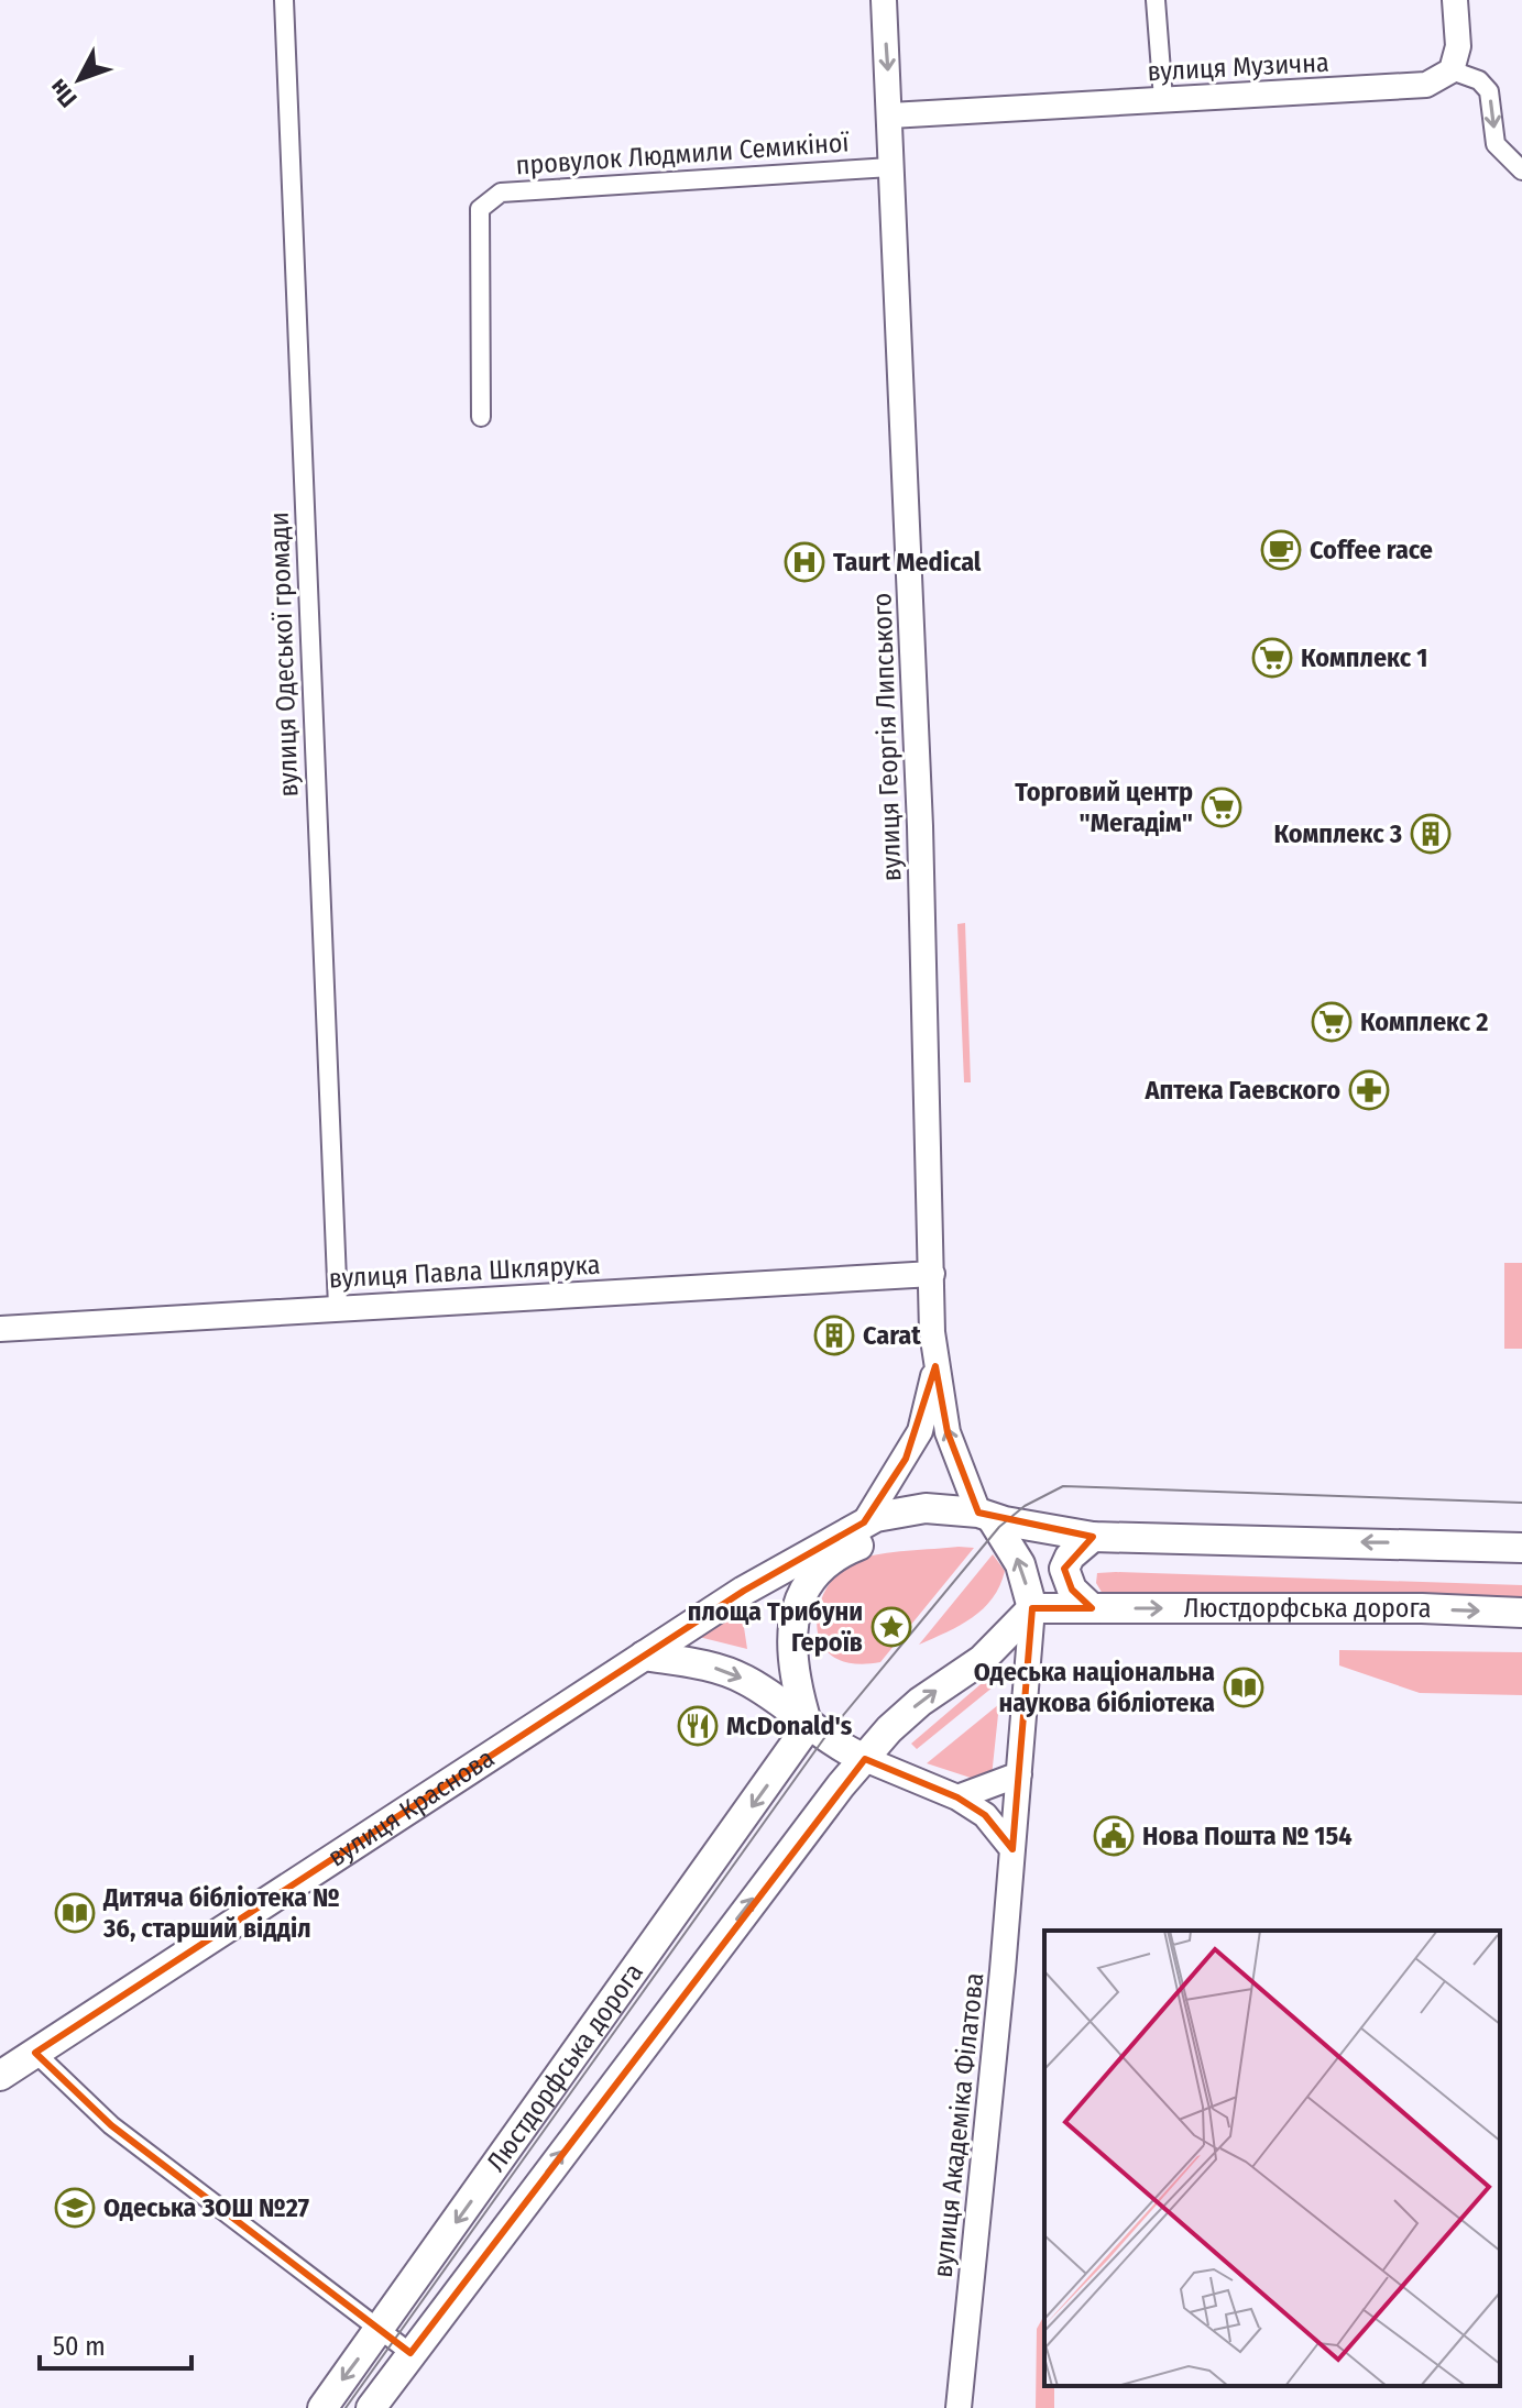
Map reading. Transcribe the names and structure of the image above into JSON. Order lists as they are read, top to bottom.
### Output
{
  "streets": {
    "main road": ["Люстдорфська дорога", "вулиця Краснова"],
    "street": [
      "вулиця Музична",
      "провулок Людмили Семикіної",
      "вулиця Одеської громади",
      "вулиця Георгія Липського",
      "вулиця Павла Шклярука",
      "вулиця Академіка Філатова"
    ]
  },
  "crossings": [
    ["вулиця Музична", "вулиця Георгія Липського"],
    ["провулок Людмили Семикіної", "вулиця Георгія Липського"],
    ["вулиця Одеської громади", "вулиця Павла Шклярука"],
    ["вулиця Георгія Липського", "вулиця Павла Шклярука"],
    ["вулиця Георгія Липського", "вулиця Краснова"],
    ["Люстдорфська дорога", "вулиця Академіка Філатова"]
  ],
  "places": {
    "cafe": ["Coffee race"],
    "hospital": ["Taurt Medical"],
    "supermarket": ["Комплекс 1", "Торговий центр \"Мегадім\"", "Комплекс 2"],
    "building": ["Комплекс 3", "Carat"],
    "pharmacy": ["Аптека Гаевского"],
    "place": ["площа Трибуни Героїв"],
    "library": ["Одеська національна наукова бібліотека", "Дитяча бібліотека № 36, старший відділ"],
    "restaurant": ["McDonald's"],
    "public building": ["Нова Пошта № 154"],
    "school or university": ["Одеська ЗОШ №27"]
  },
  "scale_bar": "50 m",
  "north": "bottom left"
}
